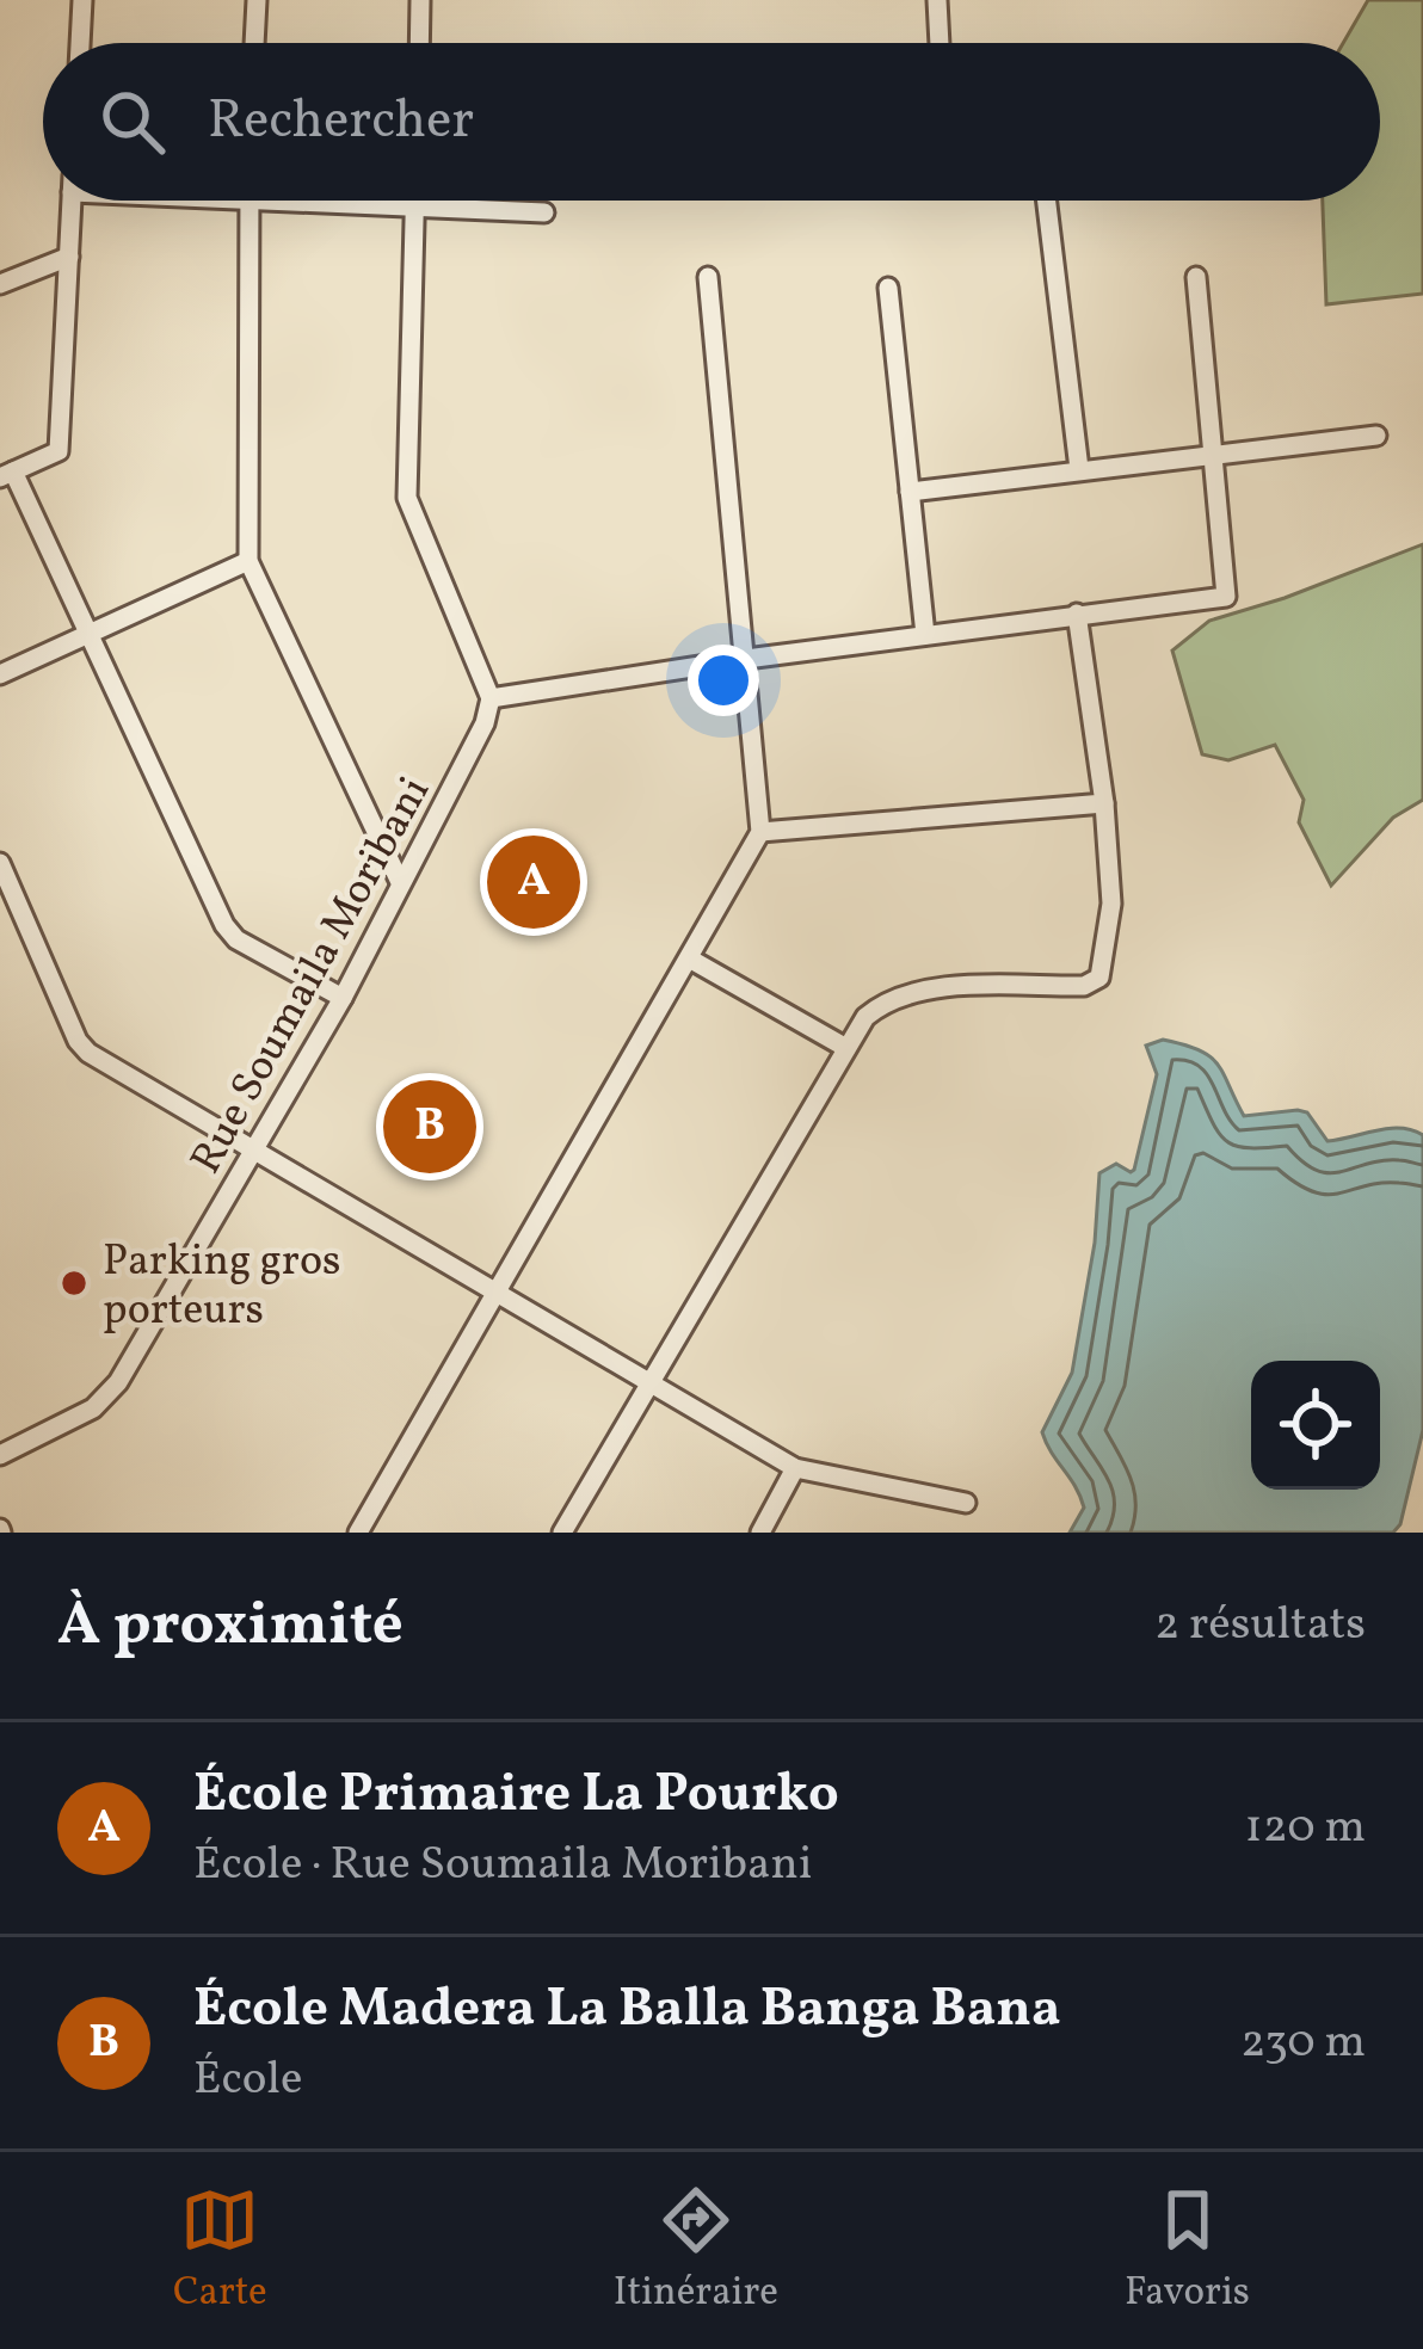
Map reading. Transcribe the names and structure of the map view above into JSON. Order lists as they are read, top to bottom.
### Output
{
  "streets": {
    "street": ["Rue Soumaila Moribani"]
  },
  "places": ["Parking gros porteurs"],
  "page": {
    "search": "Rechercher",
    "pins": ["A", "B"],
    "heading": ["À proximité", "2 résultats"],
    "list": [
      {
        "mark": "A",
        "name": "École Primaire La Pourko",
        "note": "École · Rue Soumaila Moribani",
        "value": "120 m"
      },
      {
        "mark": "B",
        "name": "École Madera La Balla Banga Bana",
        "note": "École",
        "value": "230 m"
      }
    ],
    "nav": ["Carte", "Itinéraire", "Favoris"]
  }
}
